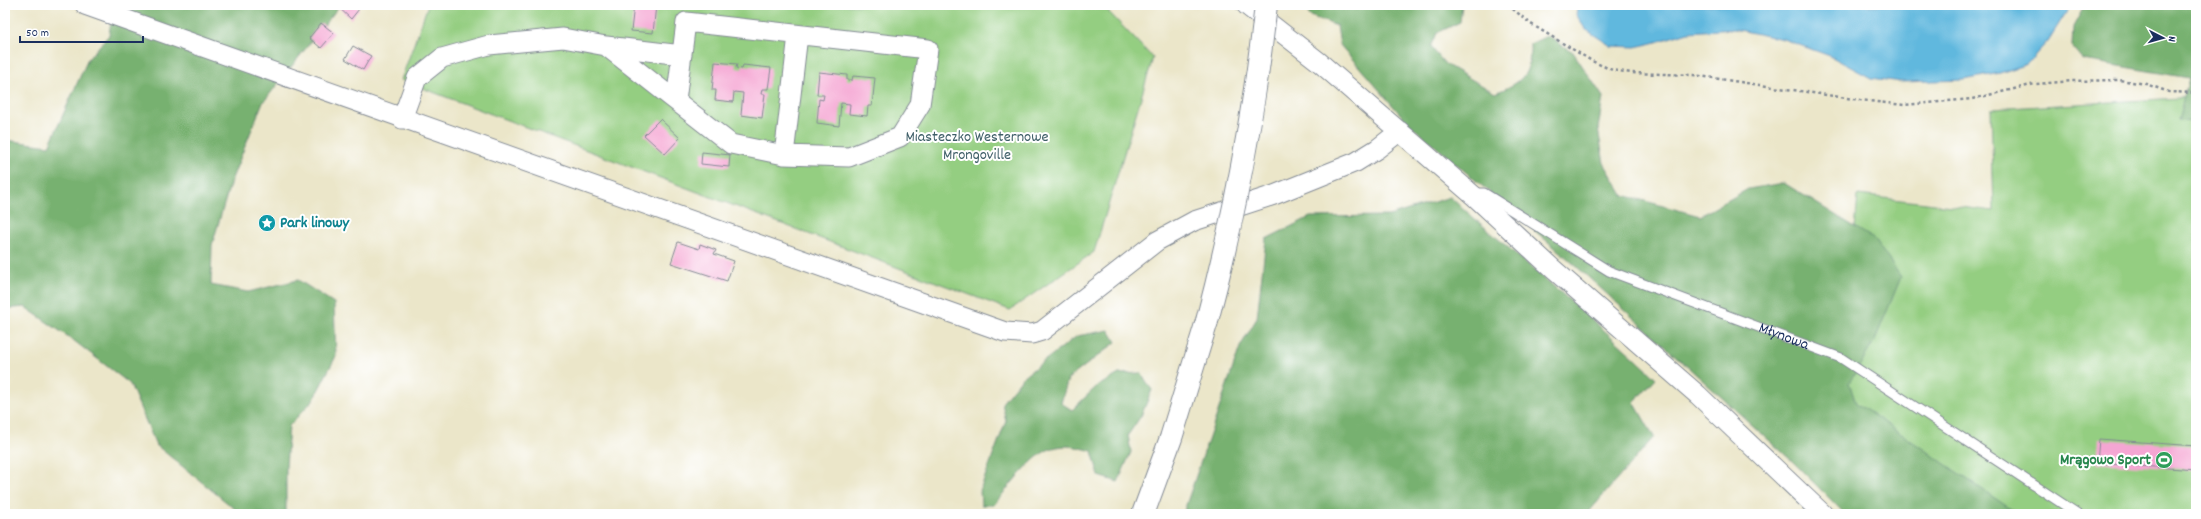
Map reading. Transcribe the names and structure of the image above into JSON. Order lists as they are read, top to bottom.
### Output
{
  "streets": {
    "lane": ["Młynowa"]
  },
  "parks": ["Miasteczko Westernowe Mrongoville"],
  "places": {
    "place": ["Park linowy"],
    "sports": ["Mrągowo Sport"]
  },
  "scale_bar": "50 m",
  "north": "right"
}
